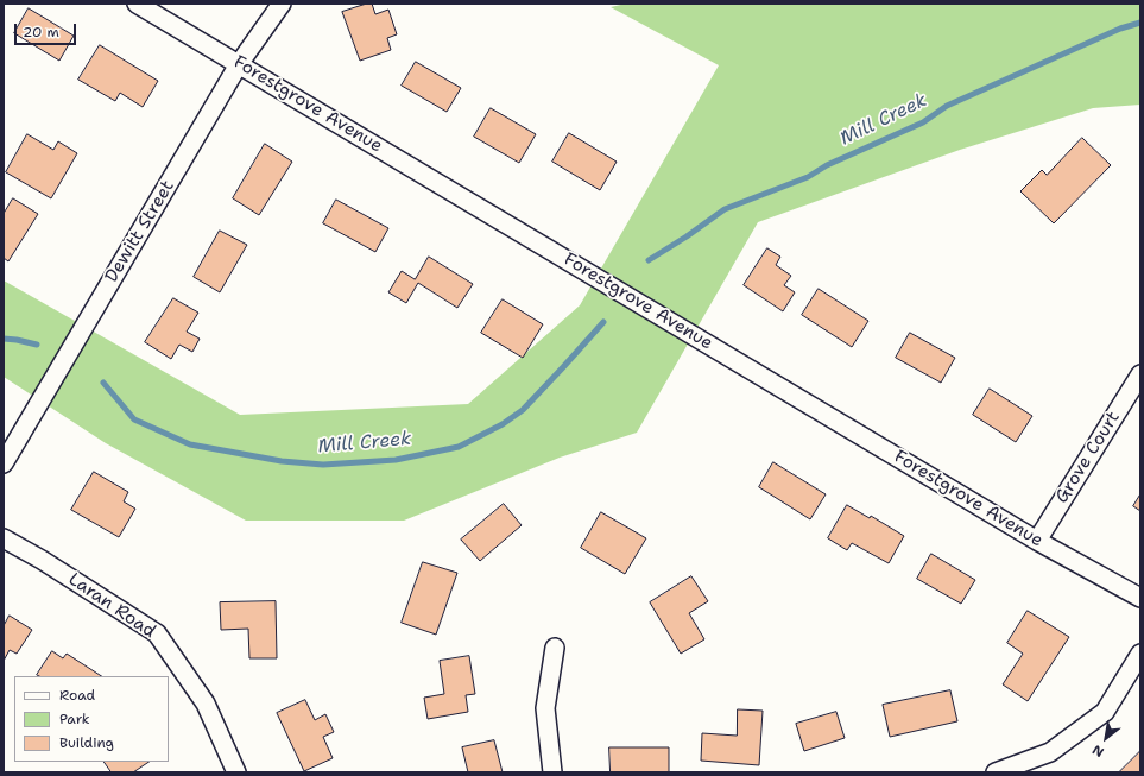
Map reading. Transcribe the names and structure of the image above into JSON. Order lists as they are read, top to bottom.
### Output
{
  "streets": {
    "street": [
      "Forestgrove Avenue",
      "Dewitt Street",
      "Grove Court",
      "Laran Road"
    ]
  },
  "crossings": [
    ["Forestgrove Avenue", "Dewitt Street"],
    ["Forestgrove Avenue", "Grove Court"]
  ],
  "water": ["Mill Creek"],
  "legend": ["Road", "Park", "Building"],
  "scale_bar": "20 m",
  "north": "bottom left"
}
